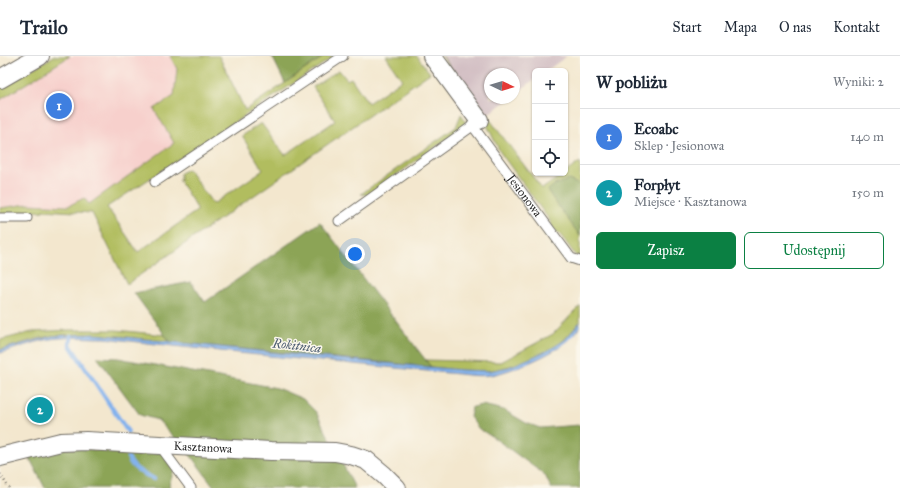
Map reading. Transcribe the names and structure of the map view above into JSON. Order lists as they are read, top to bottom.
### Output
{
  "streets": {
    "street": ["Jesionowa", "Kasztanowa"]
  },
  "water": ["Rokitnica"],
  "north": "right",
  "page": {
    "header": "Trailo",
    "nav": [
      "Start",
      "Mapa",
      "O nas",
      "Kontakt"
    ],
    "heading": ["W pobliżu", "Wyniki: 2"],
    "map_buttons": ["+", "−"],
    "pins": ["1", "2"],
    "list": [
      {
        "mark": "1",
        "name": "Ecoabc",
        "note": "Sklep · Jesionowa",
        "value": "140 m"
      },
      {
        "mark": "2",
        "name": "Forpłyt",
        "note": "Miejsce · Kasztanowa",
        "value": "150 m"
      }
    ],
    "buttons": ["Zapisz", "Udostępnij"]
  }
}
